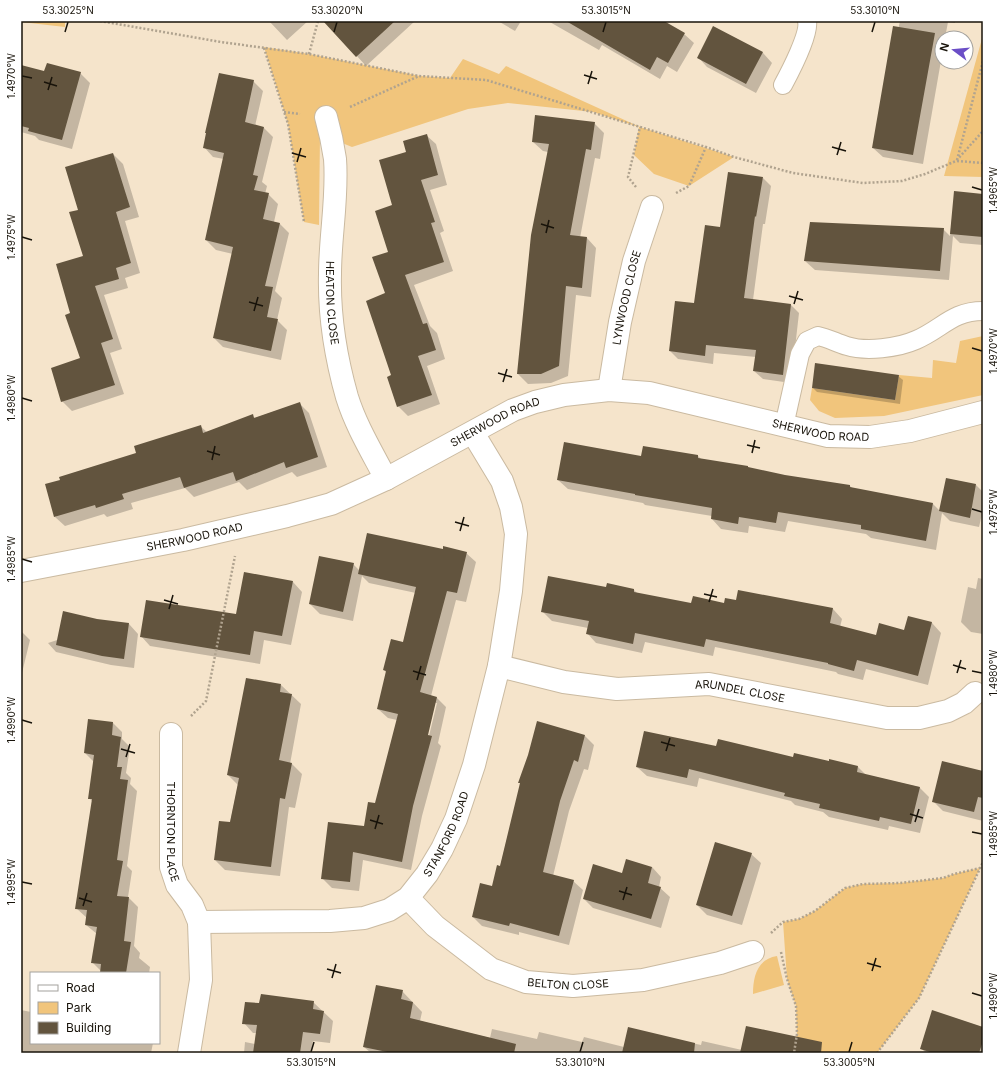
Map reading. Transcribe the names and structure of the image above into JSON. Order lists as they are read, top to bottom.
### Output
{
  "streets": {
    "street": [
      "LYNWOOD CLOSE",
      "HEATON CLOSE",
      "SHERWOOD ROAD",
      "ARUNDEL CLOSE",
      "THORNTON PLACE",
      "STANFORD ROAD",
      "BELTON CLOSE"
    ]
  },
  "crossings": [
    ["LYNWOOD CLOSE", "SHERWOOD ROAD"],
    ["HEATON CLOSE", "SHERWOOD ROAD"],
    ["SHERWOOD ROAD", "STANFORD ROAD"],
    ["ARUNDEL CLOSE", "STANFORD ROAD"],
    ["THORNTON PLACE", "STANFORD ROAD"],
    ["STANFORD ROAD", "BELTON CLOSE"]
  ],
  "legend": ["Road", "Park", "Building"],
  "north": "left",
  "coordinates": [
    "53.3025°N",
    "53.3020°N",
    "53.3015°N",
    "53.3010°N",
    "1.4970°W",
    "1.4965°W",
    "1.4975°W",
    "1.4980°W",
    "1.4985°W",
    "1.4990°W",
    "1.4995°W",
    "53.3005°N"
  ]
}
